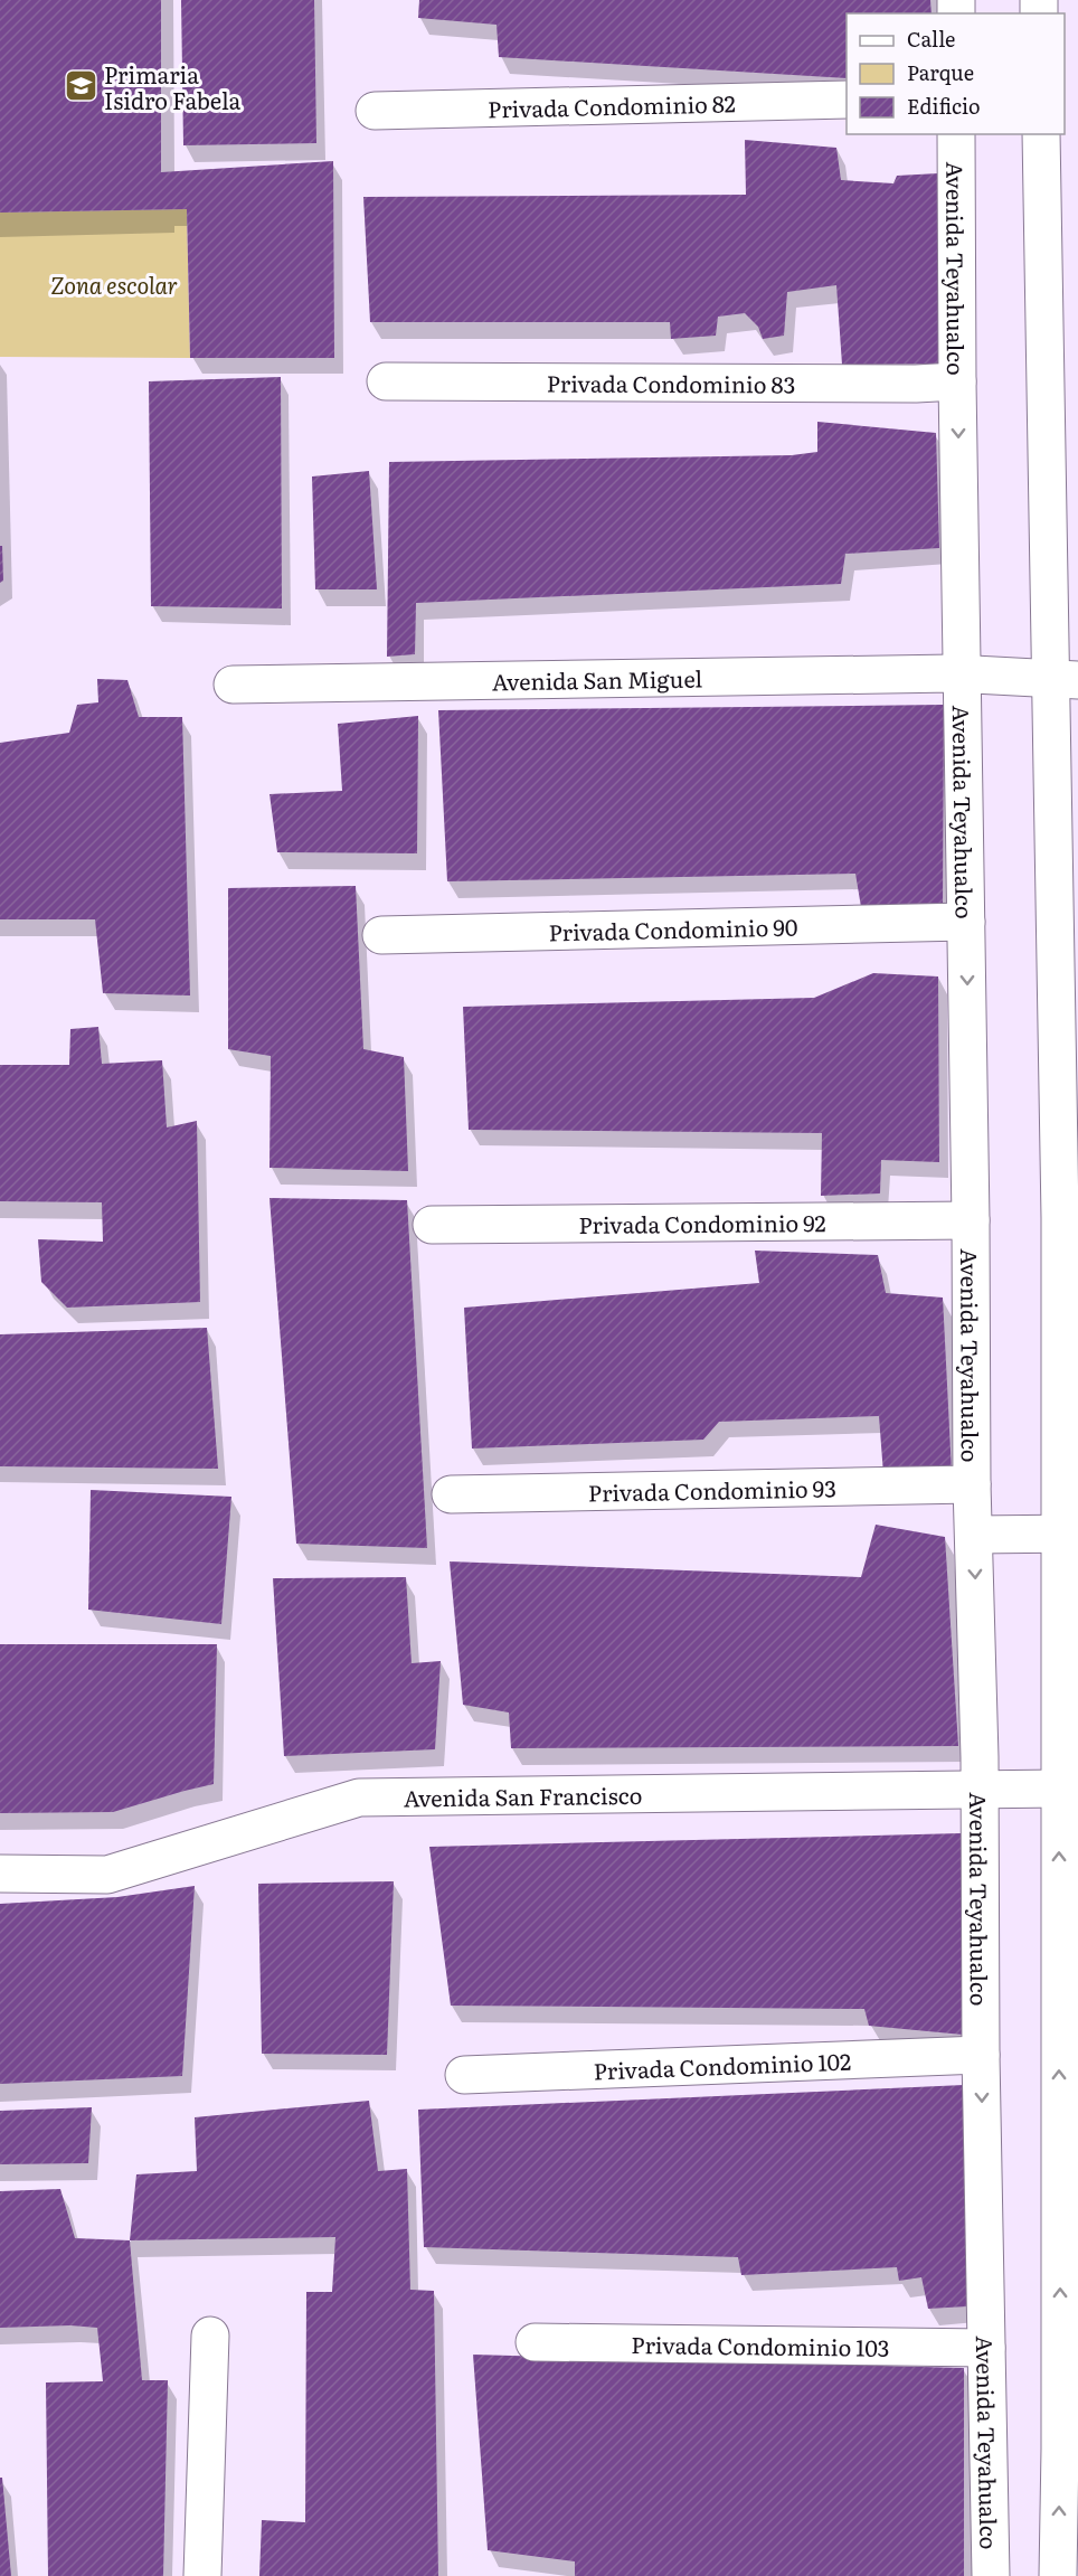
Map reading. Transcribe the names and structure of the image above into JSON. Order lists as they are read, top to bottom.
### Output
{
  "streets": {
    "street": [
      "Privada Condominio 82",
      "Avenida Teyahualco",
      "Privada Condominio 83",
      "Avenida San Miguel",
      "Privada Condominio 90",
      "Privada Condominio 92",
      "Privada Condominio 93",
      "Avenida San Francisco",
      "Privada Condominio 102",
      "Privada Condominio 103"
    ]
  },
  "crossings": [
    ["Avenida Teyahualco", "Privada Condominio 83"],
    ["Avenida Teyahualco", "Avenida San Miguel"],
    ["Avenida Teyahualco", "Privada Condominio 90"],
    ["Avenida Teyahualco", "Privada Condominio 92"],
    ["Avenida Teyahualco", "Privada Condominio 93"],
    ["Avenida Teyahualco", "Avenida San Francisco"],
    ["Avenida Teyahualco", "Privada Condominio 102"],
    ["Avenida Teyahualco", "Privada Condominio 103"]
  ],
  "parks": ["Zona escolar"],
  "places": {
    "school or university": ["Primaria Isidro Fabela"]
  },
  "legend": ["Calle", "Parque", "Edificio"]
}
